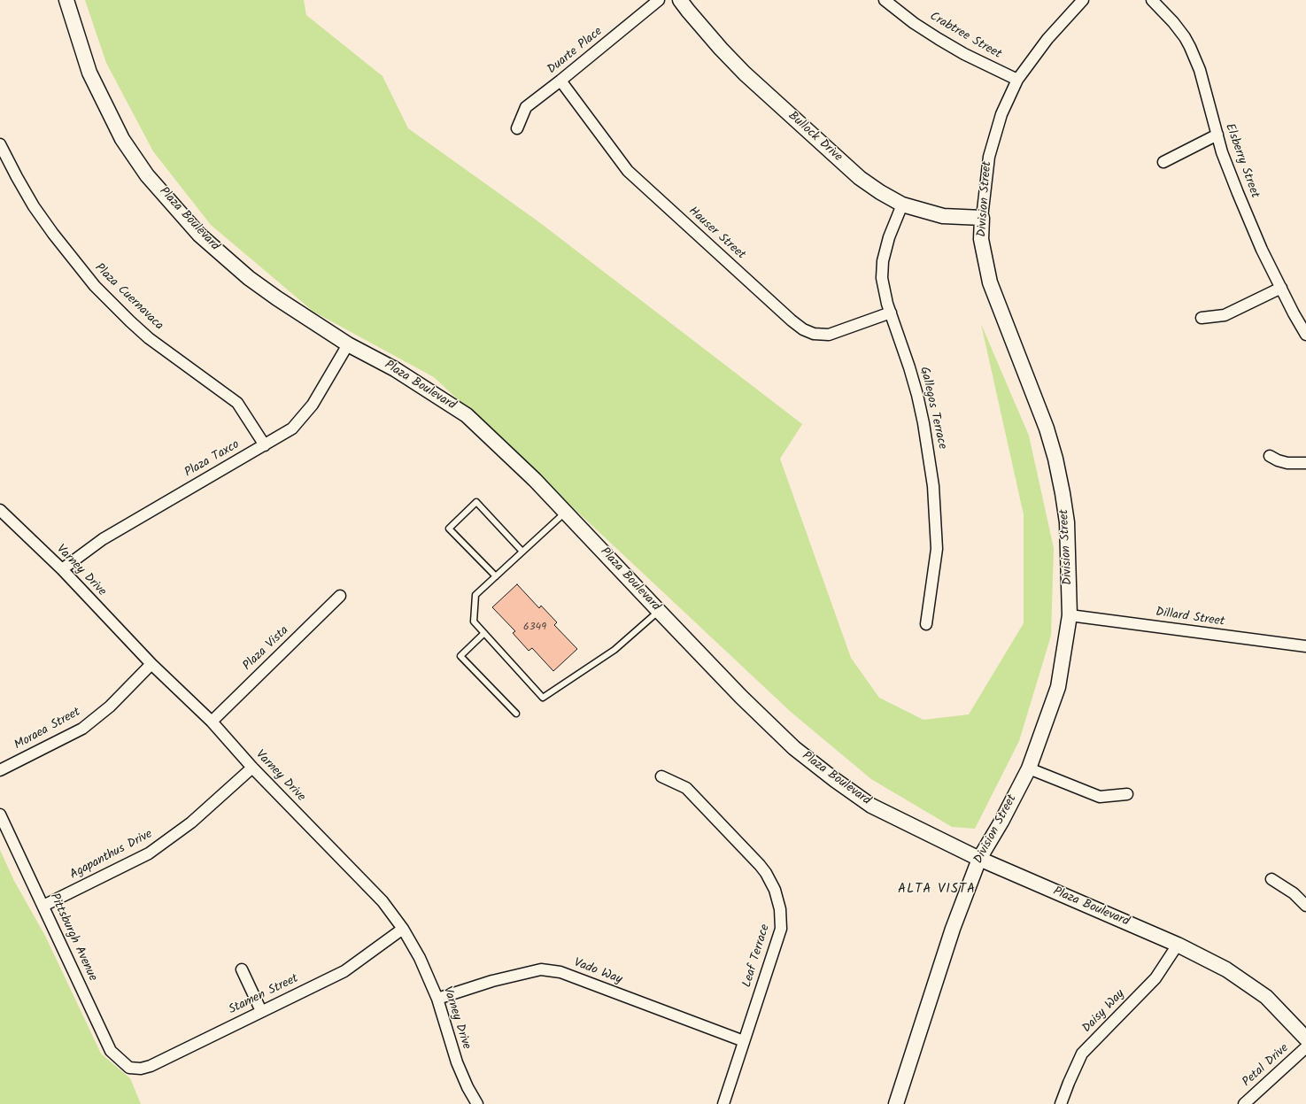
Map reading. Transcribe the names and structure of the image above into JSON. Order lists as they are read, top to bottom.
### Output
{
  "streets": {
    "main road": ["Bullock Drive", "Division Street", "Plaza Boulevard"],
    "street": [
      "Crabtree Street",
      "Duarte Place",
      "Elsberry Street",
      "Hauser Street",
      "Plaza Cuernavaca",
      "Gallegos Terrace",
      "Plaza Taxco",
      "Varney Drive",
      "Dillard Street",
      "Plaza Vista",
      "Moraea Street",
      "Agapanthus Drive",
      "Pittsburgh Avenue",
      "Leaf Terrace",
      "Vado Way",
      "Stamen Street",
      "Daisy Way",
      "Petal Drive"
    ]
  },
  "crossings": [
    ["Crabtree Street", "Division Street"],
    ["Duarte Place", "Hauser Street"],
    ["Bullock Drive", "Division Street"],
    ["Bullock Drive", "Gallegos Terrace"],
    ["Division Street", "Plaza Boulevard"],
    ["Division Street", "Dillard Street"],
    ["Plaza Boulevard", "Plaza Taxco"],
    ["Plaza Boulevard", "Daisy Way"],
    ["Hauser Street", "Gallegos Terrace"],
    ["Plaza Cuernavaca", "Plaza Taxco"],
    ["Plaza Taxco", "Varney Drive"],
    ["Varney Drive", "Plaza Vista"],
    ["Varney Drive", "Moraea Street"],
    ["Varney Drive", "Agapanthus Drive"],
    ["Varney Drive", "Vado Way"],
    ["Varney Drive", "Stamen Street"],
    ["Agapanthus Drive", "Pittsburgh Avenue"],
    ["Pittsburgh Avenue", "Stamen Street"],
    ["Leaf Terrace", "Vado Way"]
  ],
  "districts": ["ALTA VISTA"],
  "house_numbers": ["6349"]
}
